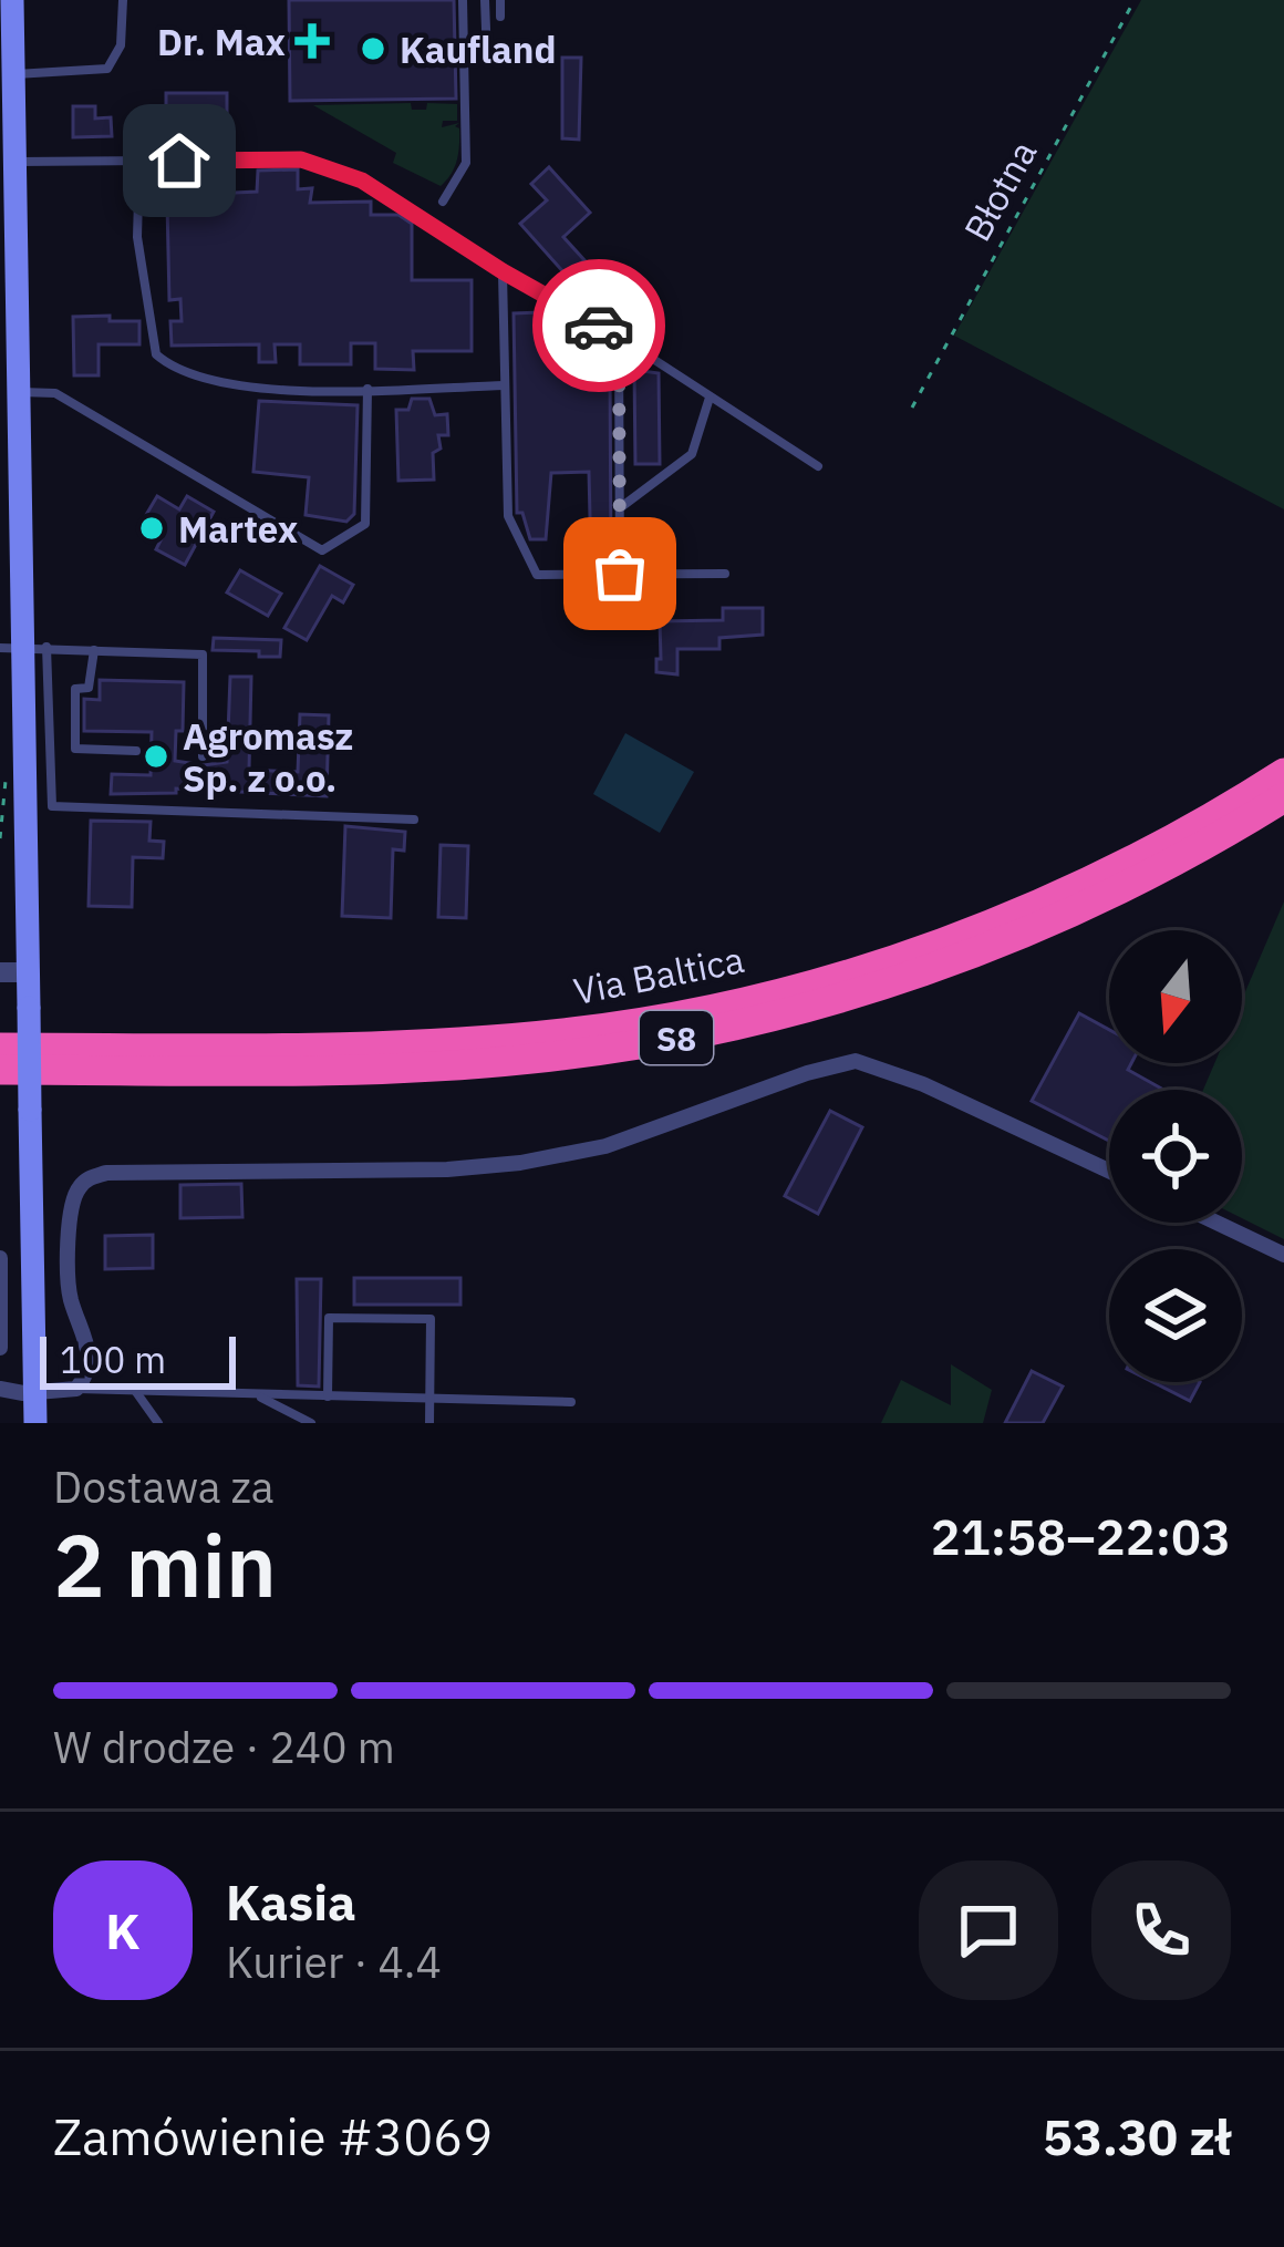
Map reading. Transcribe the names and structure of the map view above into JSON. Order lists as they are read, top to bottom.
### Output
{
  "streets": {
    "highway": ["Via Baltica", "S8"],
    "path": ["Błotna"]
  },
  "places": {
    "health": ["Dr. Max"],
    "other": ["Kaufland", "Martex", "Agromasz Sp. z o.o."]
  },
  "scale_bar": "100 m",
  "north": "bottom",
  "page": {
    "scale": "100 m",
    "heading": ["2 min", "Dostawa za", "21:58–22:03"],
    "panel": [
      "Kasia",
      "Kurier · 4.4",
      "Zamówienie #3069",
      "53.30 zł"
    ],
    "bar": "W drodze · 240 m",
    "round": "K"
  }
}
